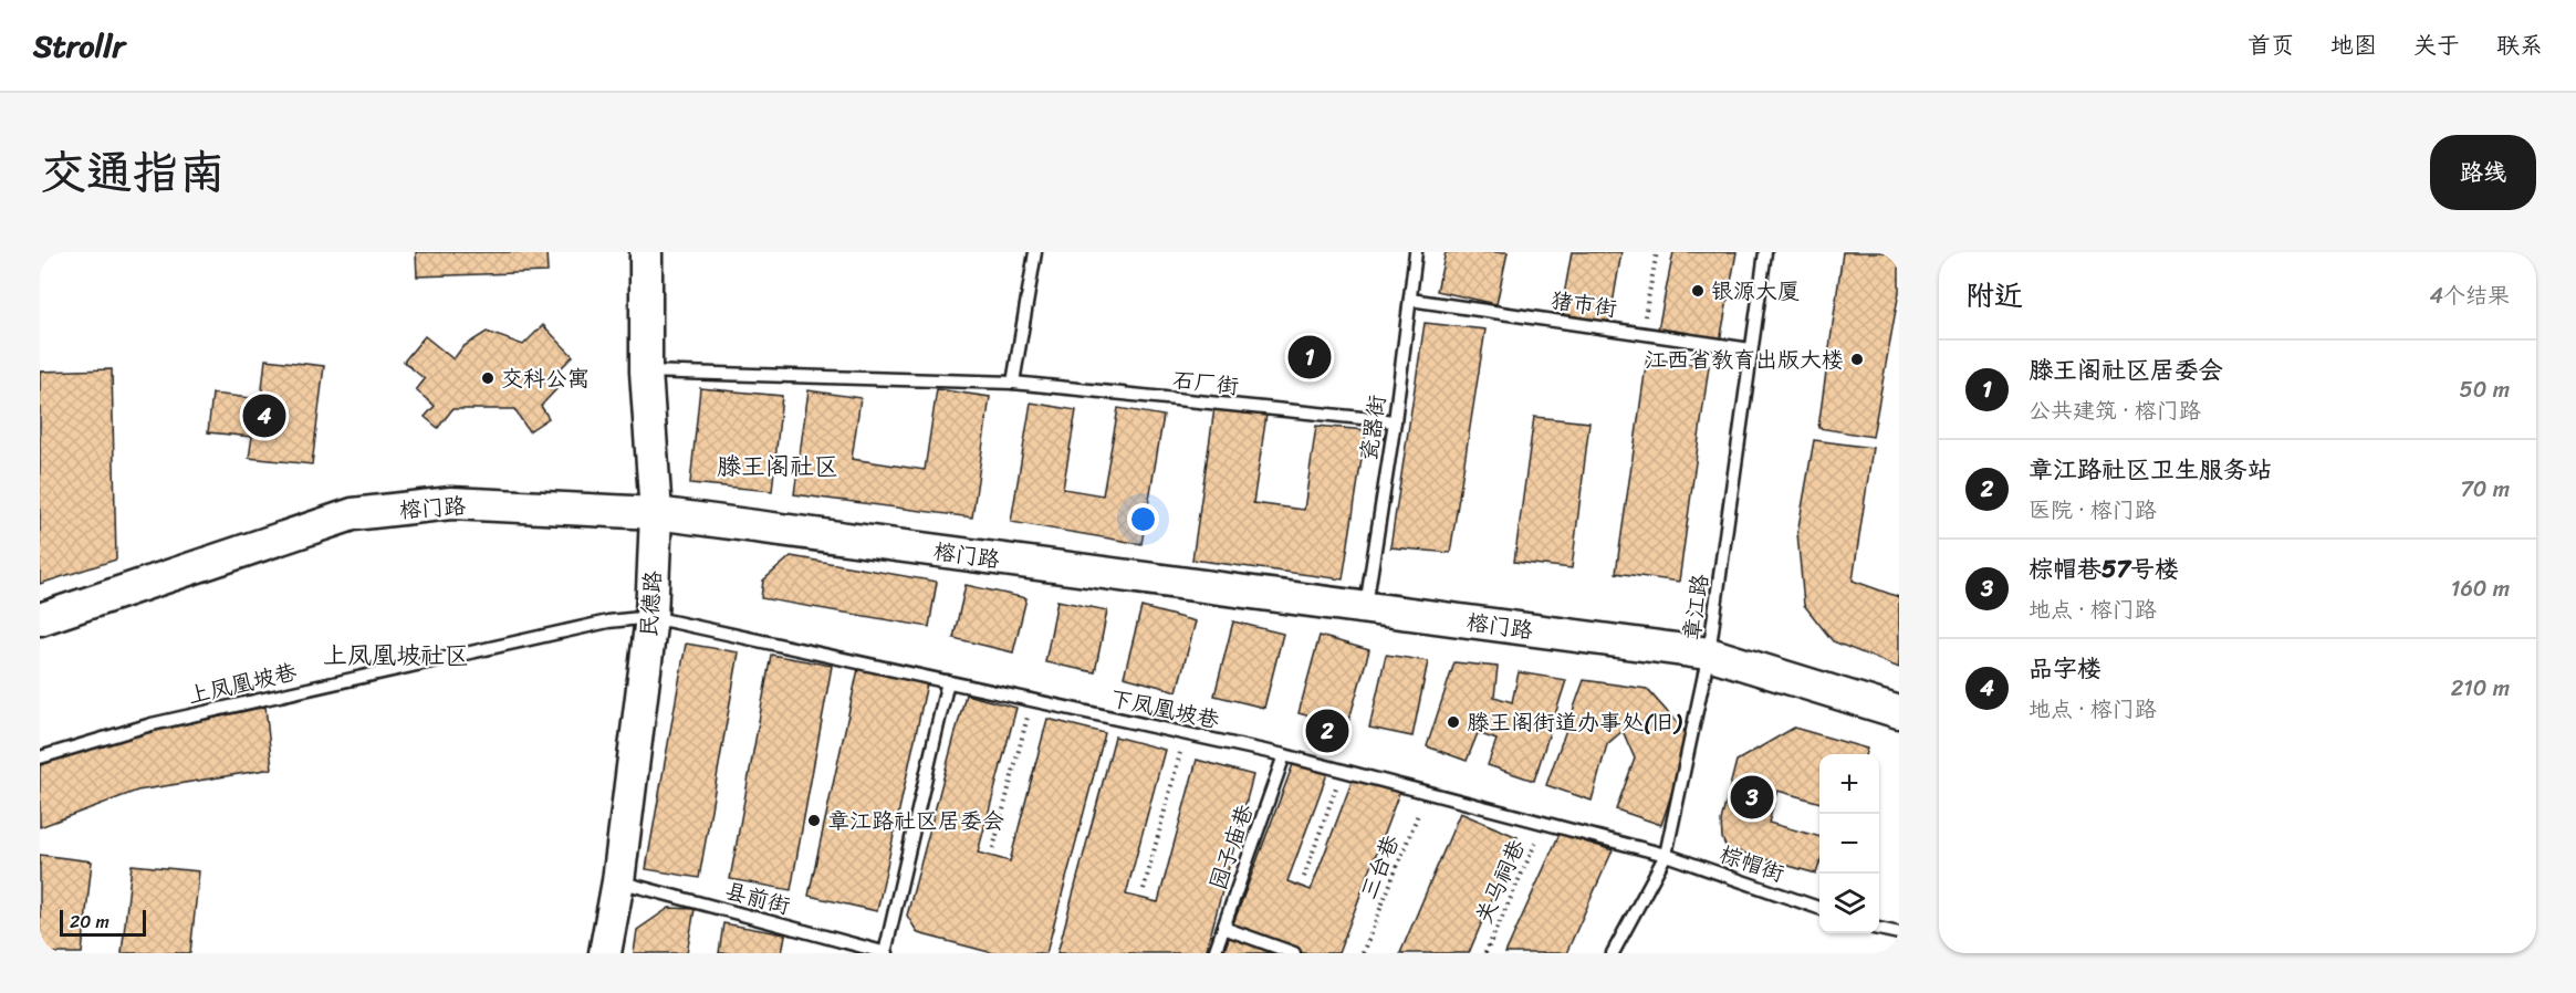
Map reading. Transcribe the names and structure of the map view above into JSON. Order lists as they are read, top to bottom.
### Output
{
  "streets": {
    "street": ["榕门路", "民德路"],
    "lane": [
      "猪市街",
      "石厂街",
      "瓷器街",
      "章江路",
      "上凤凰坡巷",
      "下凤凰坡巷",
      "园子庙巷",
      "棕帽街",
      "县前街"
    ],
    "path": ["三台巷", "关马祠巷"]
  },
  "crossings": [
    ["猪市街", "瓷器街"],
    ["猪市街", "章江路"],
    ["石厂街", "瓷器街"],
    ["石厂街", "民德路"],
    ["瓷器街", "榕门路"],
    ["榕门路", "民德路"],
    ["榕门路", "章江路"],
    ["民德路", "上凤凰坡巷"],
    ["民德路", "下凤凰坡巷"],
    ["民德路", "县前街"],
    ["章江路", "下凤凰坡巷"],
    ["章江路", "棕帽街"],
    ["上凤凰坡巷", "下凤凰坡巷"],
    ["下凤凰坡巷", "园子庙巷"],
    ["下凤凰坡巷", "棕帽街"],
    ["下凤凰坡巷", "三台巷"],
    ["下凤凰坡巷", "关马祠巷"]
  ],
  "districts": ["滕王阁社区", "上凤凰坡社区"],
  "places": [
    "银源大厦",
    "江西省教育出版大楼",
    "交科公寓",
    "滕王阁街道办事处(旧)",
    "章江路社区居委会"
  ],
  "scale_bar": "20 m",
  "page": {
    "header": "Strollr",
    "nav": [
      "首页",
      "地图",
      "关于",
      "联系"
    ],
    "title": "交通指南",
    "buttons": "路线",
    "heading": ["附近", "4个结果"],
    "pins": [
      "1",
      "4",
      "2",
      "3"
    ],
    "list": [
      {
        "mark": "1",
        "name": "滕王阁社区居委会",
        "note": "公共建筑 · 榕门路",
        "value": "50 m"
      },
      {
        "mark": "2",
        "name": "章江路社区卫生服务站",
        "note": "医院 · 榕门路",
        "value": "70 m"
      },
      {
        "mark": "3",
        "name": "棕帽巷57号楼",
        "note": "地点 · 榕门路",
        "value": "160 m"
      },
      {
        "mark": "4",
        "name": "品字楼",
        "note": "地点 · 榕门路",
        "value": "210 m"
      }
    ],
    "map_buttons": ["+", "−"],
    "scale": "20 m"
  }
}
